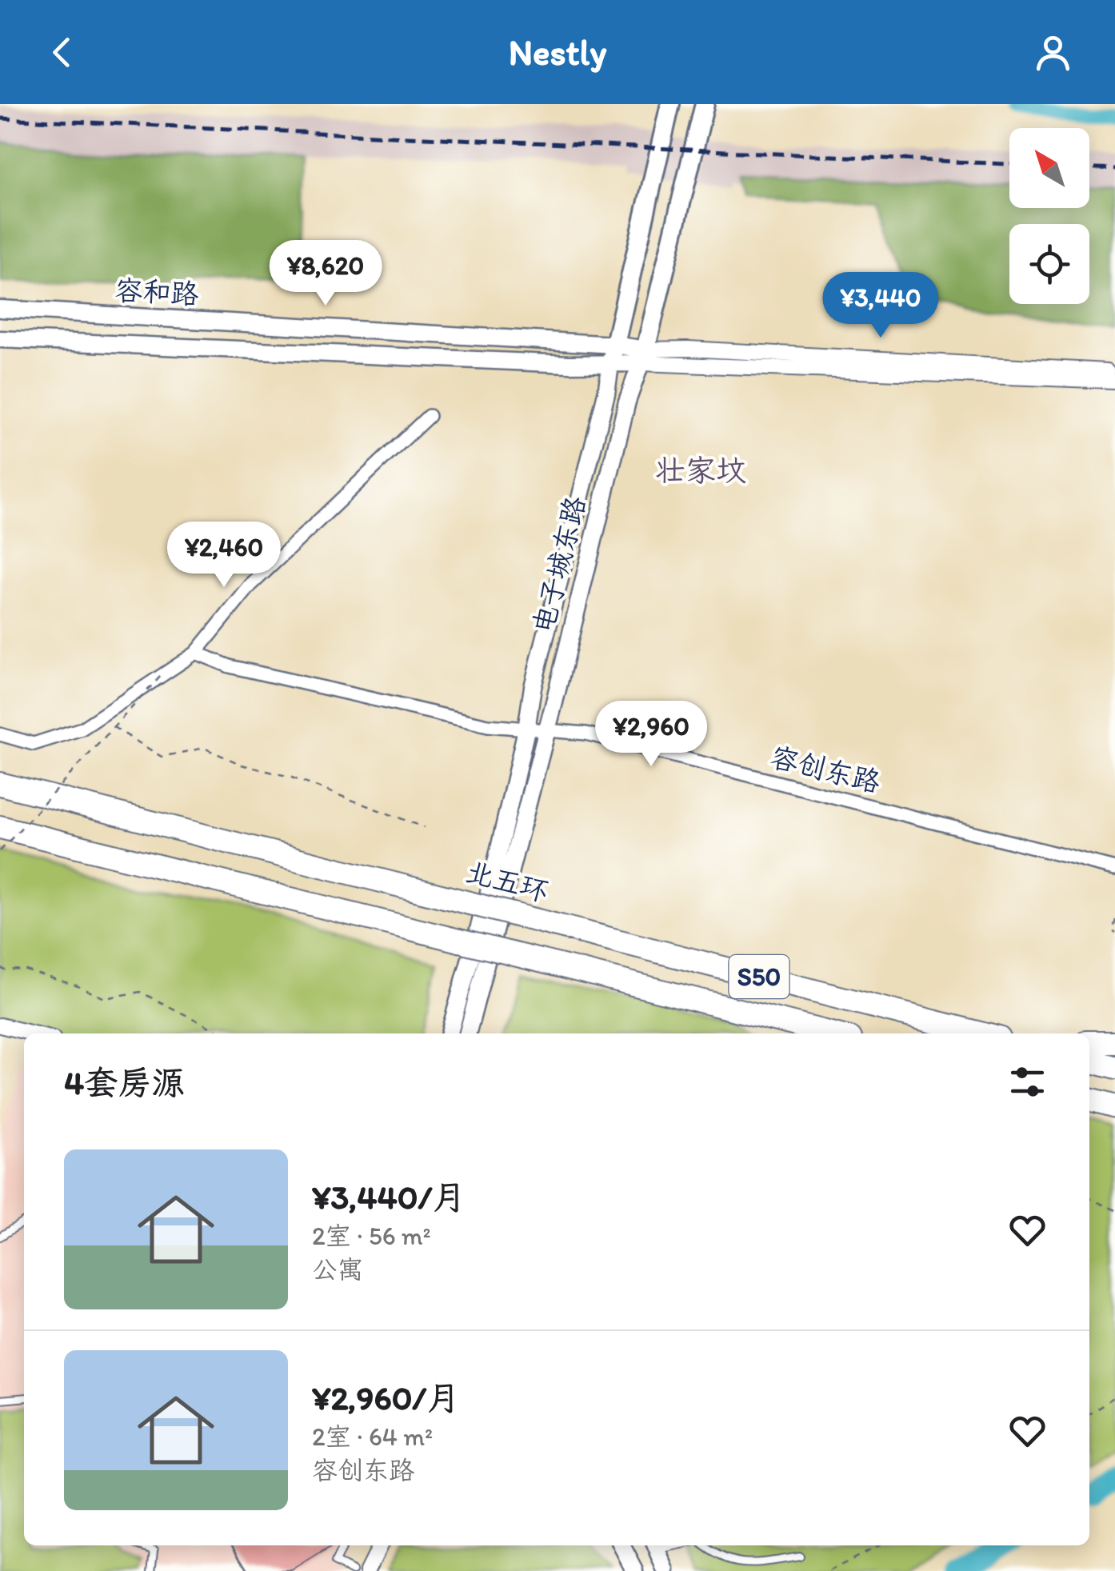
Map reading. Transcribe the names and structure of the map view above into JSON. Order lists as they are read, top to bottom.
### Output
{
  "streets": {
    "highway": ["北五环", "S50"],
    "main road": ["容和路", "电子城东路"],
    "street": ["容创东路"]
  },
  "crossings": [
    ["容和路", "电子城东路"],
    ["电子城东路", "容创东路"]
  ],
  "districts": ["壮家坟"],
  "north": "top left",
  "page": {
    "header": "Nestly",
    "price": [
      "¥8,620",
      "¥3,440",
      "¥2,460",
      "¥2,960"
    ],
    "heading": "4套房源",
    "list": [
      {
        "name": "¥3,440/月",
        "note": "2室 · 56 m² · 公寓"
      },
      {
        "name": "¥2,960/月",
        "note": "2室 · 64 m² · 容创东路"
      }
    ]
  }
}
